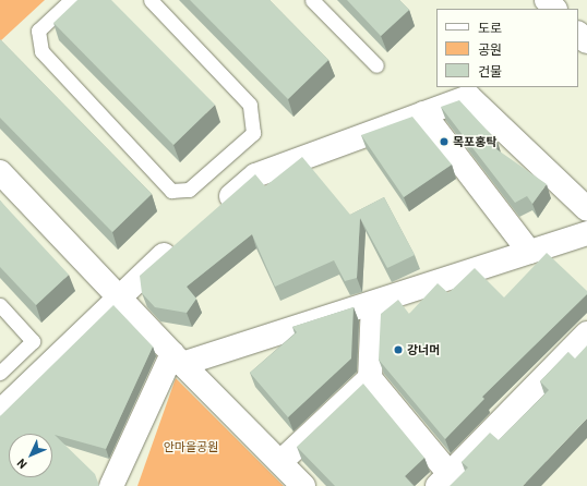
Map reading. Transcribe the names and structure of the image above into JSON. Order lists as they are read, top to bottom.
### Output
{
  "parks": ["안마을공원"],
  "places": ["목포홍탁", "강너머"],
  "legend": ["도로", "공원", "건물"],
  "north": "bottom left"
}
